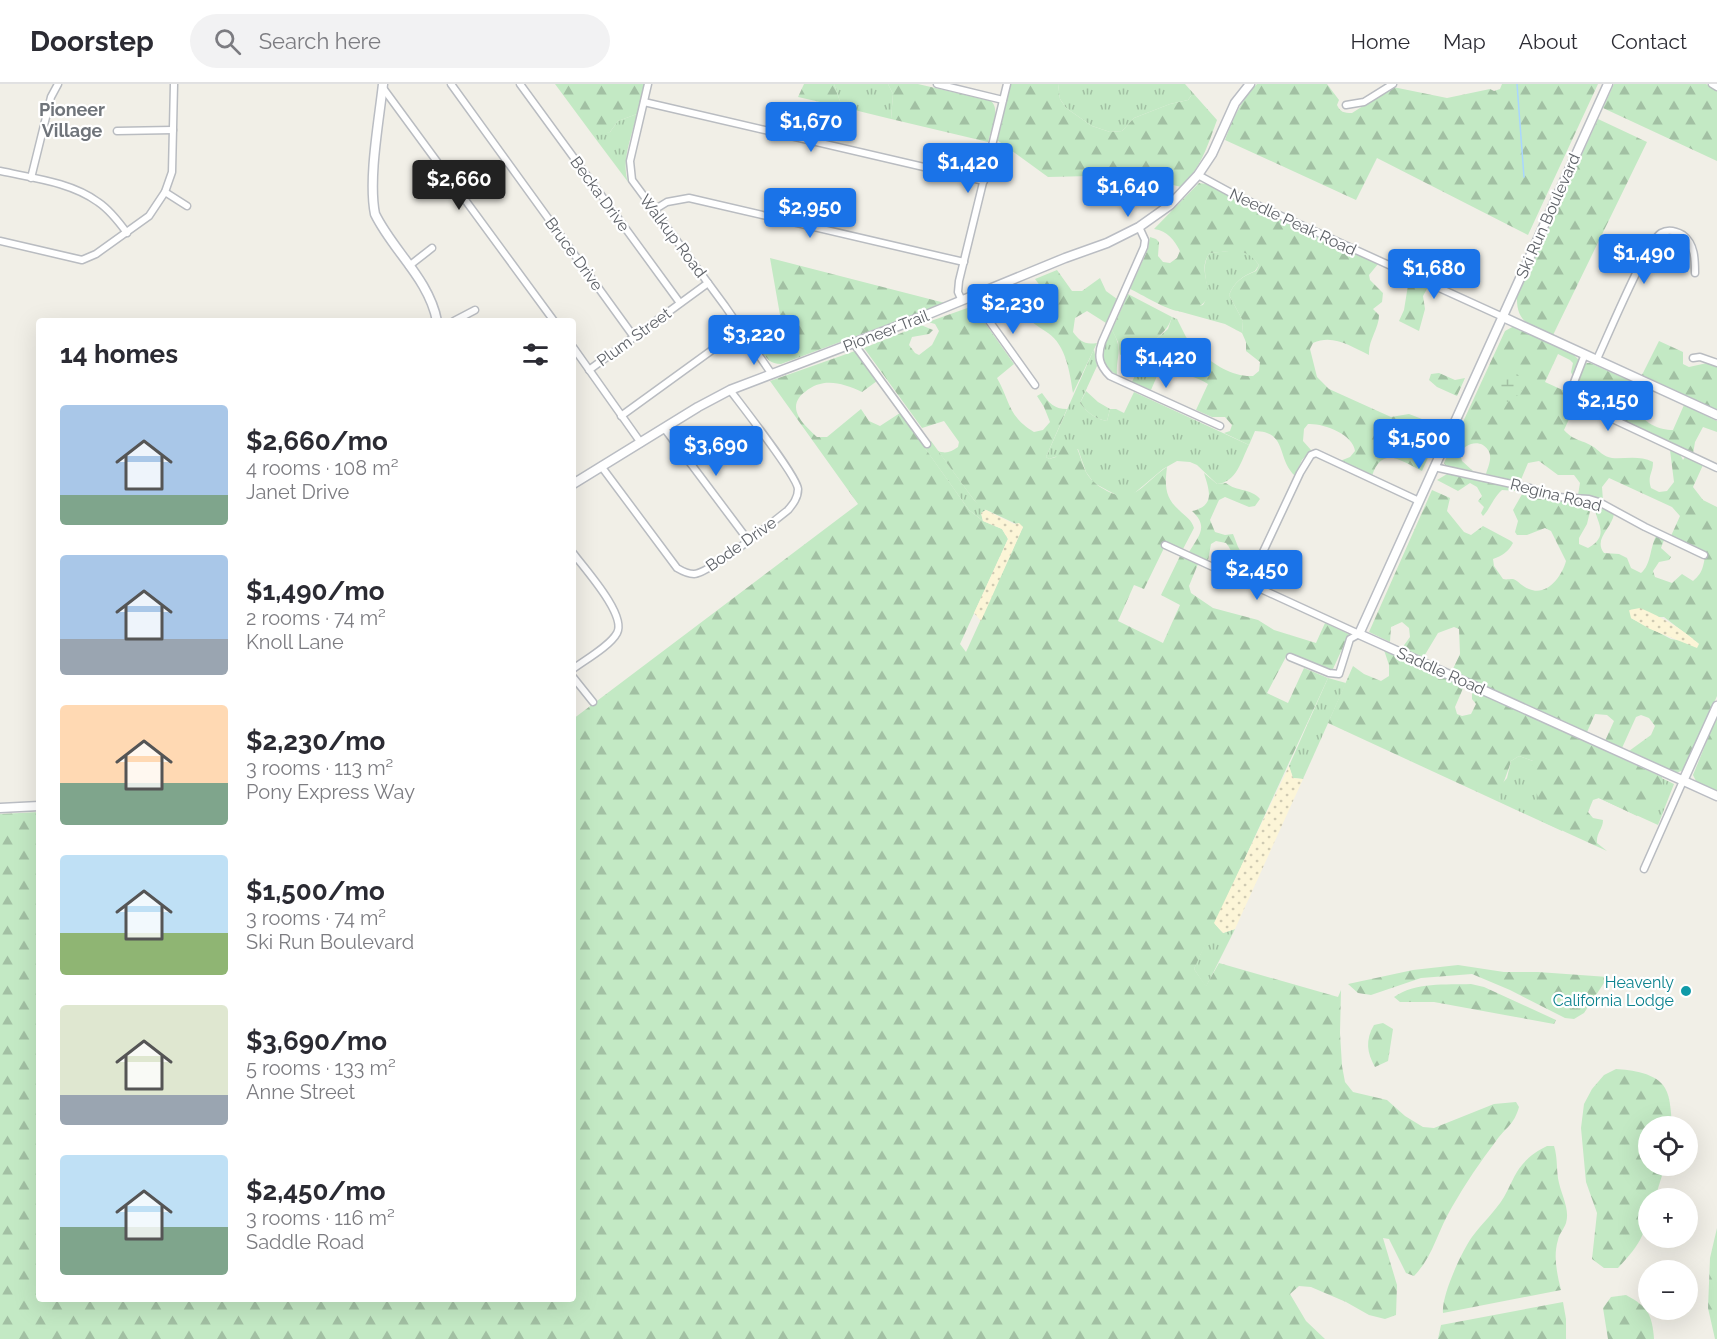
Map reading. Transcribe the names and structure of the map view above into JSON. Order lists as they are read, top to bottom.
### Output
{
  "streets": {
    "street": [
      "Becka Drive",
      "Ski Run Boulevard",
      "Needle Peak Road",
      "Walkup Road",
      "Bruce Drive",
      "Pioneer Trail",
      "Plum Street",
      "Regina Road",
      "Bode Drive",
      "Saddle Road"
    ]
  },
  "crossings": [
    ["Becka Drive", "Plum Street"],
    ["Ski Run Boulevard", "Needle Peak Road"],
    ["Ski Run Boulevard", "Regina Road"],
    ["Ski Run Boulevard", "Saddle Road"],
    ["Needle Peak Road", "Pioneer Trail"],
    ["Walkup Road", "Pioneer Trail"],
    ["Walkup Road", "Plum Street"],
    ["Bruce Drive", "Plum Street"],
    ["Pioneer Trail", "Bode Drive"]
  ],
  "districts": ["Pioneer Village"],
  "places": ["Heavenly California Lodge"],
  "page": {
    "header": "Doorstep",
    "search": "Search here",
    "nav": [
      "Home",
      "Map",
      "About",
      "Contact"
    ],
    "price": [
      "$1,670",
      "$1,420",
      "$2,660",
      "$1,640",
      "$2,950",
      "$1,490",
      "$1,680",
      "$2,230",
      "$3,220",
      "$1,420",
      "$2,150",
      "$1,500",
      "$3,690",
      "$2,450"
    ],
    "heading": "14 homes",
    "list": [
      {
        "name": "$2,660/mo",
        "note": "4 rooms · 108 m² · Janet Drive"
      },
      {
        "name": "$1,490/mo",
        "note": "2 rooms · 74 m² · Knoll Lane"
      },
      {
        "name": "$2,230/mo",
        "note": "3 rooms · 113 m² · Pony Express Way"
      },
      {
        "name": "$1,500/mo",
        "note": "3 rooms · 74 m² · Ski Run Boulevard"
      },
      {
        "name": "$3,690/mo",
        "note": "5 rooms · 133 m² · Anne Street"
      },
      {
        "name": "$2,450/mo",
        "note": "3 rooms · 116 m² · Saddle Road"
      }
    ],
    "map_buttons": ["+", "−"]
  }
}
